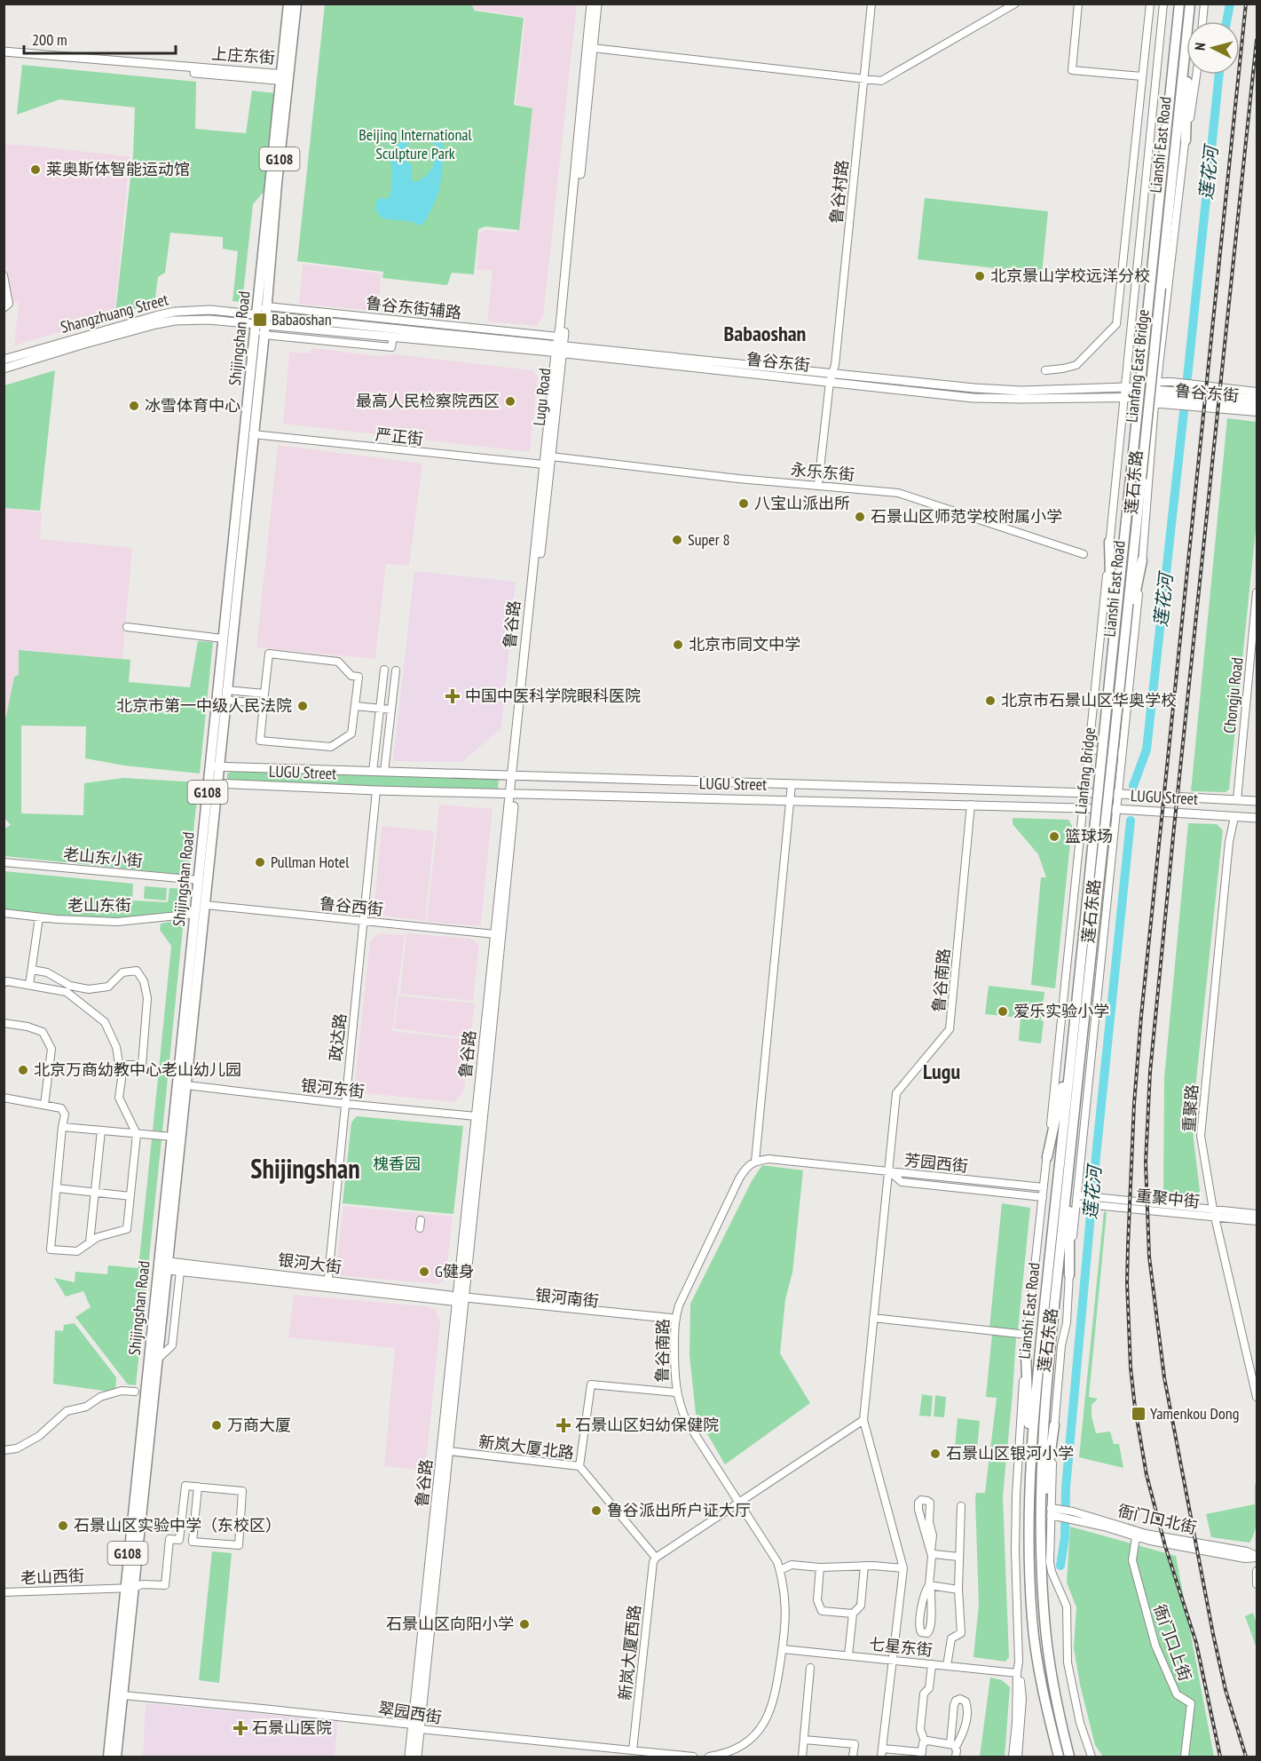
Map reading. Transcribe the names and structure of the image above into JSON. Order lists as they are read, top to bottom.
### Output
{
  "streets": {
    "highway": [
      "Lianshi East Road",
      "G108",
      "Shijingshan Road",
      "Lianfang East Bridge",
      "Lianfang Bridge"
    ],
    "main road": [
      "上庄东街",
      "Shangzhuang Street",
      "鲁谷东街",
      "Lugu Road",
      "鲁谷路",
      "LUGU Street",
      "银河大街",
      "银河南街"
    ],
    "street": [
      "鲁谷村路",
      "严正街",
      "永乐东街",
      "莲石东路",
      "Chongju Road",
      "老山东小街",
      "老山东街",
      "鲁谷西街",
      "鲁谷南路",
      "政达路",
      "银河东街",
      "重聚路",
      "芳园西街",
      "重聚中街",
      "新岚大厦北路",
      "衙门口北街",
      "老山西街",
      "衙门口上街",
      "七星东街",
      "新岚大厦西路",
      "翠园西街"
    ]
  },
  "crossings": [
    ["上庄东街", "Shijingshan Road"],
    ["Lianshi East Road", "Lianfang East Bridge"],
    ["Lianshi East Road", "Lianfang Bridge"],
    ["鲁谷村路", "鲁谷东街"],
    ["Shangzhuang Street", "Shijingshan Road"],
    ["Shangzhuang Street", "鲁谷东街"],
    ["Shijingshan Road", "鲁谷东街"],
    ["Shijingshan Road", "严正街"],
    ["Shijingshan Road", "LUGU Street"],
    ["Shijingshan Road", "老山东小街"],
    ["Shijingshan Road", "老山东街"],
    ["Shijingshan Road", "鲁谷西街"],
    ["Shijingshan Road", "银河东街"],
    ["Shijingshan Road", "银河大街"],
    ["Shijingshan Road", "老山西街"],
    ["Shijingshan Road", "翠园西街"],
    ["鲁谷东街", "Lugu Road"],
    ["鲁谷东街", "莲石东路"],
    ["鲁谷东街", "鲁谷路"],
    ["Lugu Road", "永乐东街"],
    ["Lugu Road", "鲁谷路"],
    ["Lugu Road", "LUGU Street"],
    ["严正街", "鲁谷路"],
    ["莲石东路", "LUGU Street"],
    ["莲石东路", "芳园西街"],
    ["莲石东路", "重聚中街"],
    ["莲石东路", "衙门口北街"],
    ["莲石东路", "七星东街"],
    ["鲁谷路", "LUGU Street"],
    ["鲁谷路", "鲁谷西街"],
    ["鲁谷路", "银河东街"],
    ["鲁谷路", "银河大街"],
    ["鲁谷路", "银河南街"],
    ["鲁谷路", "新岚大厦北路"],
    ["鲁谷路", "翠园西街"],
    ["Chongju Road", "LUGU Street"],
    ["LUGU Street", "鲁谷南路"],
    ["LUGU Street", "政达路"],
    ["LUGU Street", "重聚路"],
    ["鲁谷西街", "政达路"],
    ["鲁谷南路", "芳园西街"],
    ["鲁谷南路", "银河南街"],
    ["鲁谷南路", "七星东街"],
    ["政达路", "银河东街"],
    ["政达路", "银河大街"],
    ["重聚路", "重聚中街"],
    ["银河大街", "银河南街"],
    ["新岚大厦北路", "新岚大厦西路"],
    ["衙门口北街", "衙门口上街"],
    ["新岚大厦西路", "翠园西街"]
  ],
  "districts": ["Babaoshan", "Lugu", "Shijingshan"],
  "water": ["莲花河"],
  "parks": ["Beijing International Sculpture Park", "槐香园"],
  "places": {
    "other": [
      "莱奥斯体智能运动馆",
      "北京景山学校远洋分校",
      "最高人民检察院西区",
      "冰雪体育中心",
      "八宝山派出所",
      "石景山区师范学校附属小学",
      "Super 8",
      "北京市同文中学",
      "北京市石景山区华奥学校",
      "北京市第一中级人民法院",
      "篮球场",
      "Pullman Hotel",
      "爱乐实验小学",
      "北京万商幼教中心老山幼儿园",
      "G健身",
      "万商大厦",
      "石景山区银河小学",
      "鲁谷派出所户证大厅",
      "石景山区实验中学（东校区）",
      "石景山区向阳小学"
    ],
    "transit": ["Babaoshan", "Yamenkou Dong"],
    "health": ["中国中医科学院眼科医院", "石景山区妇幼保健院", "石景山医院"]
  },
  "scale_bar": "200 m",
  "north": "left"
}
